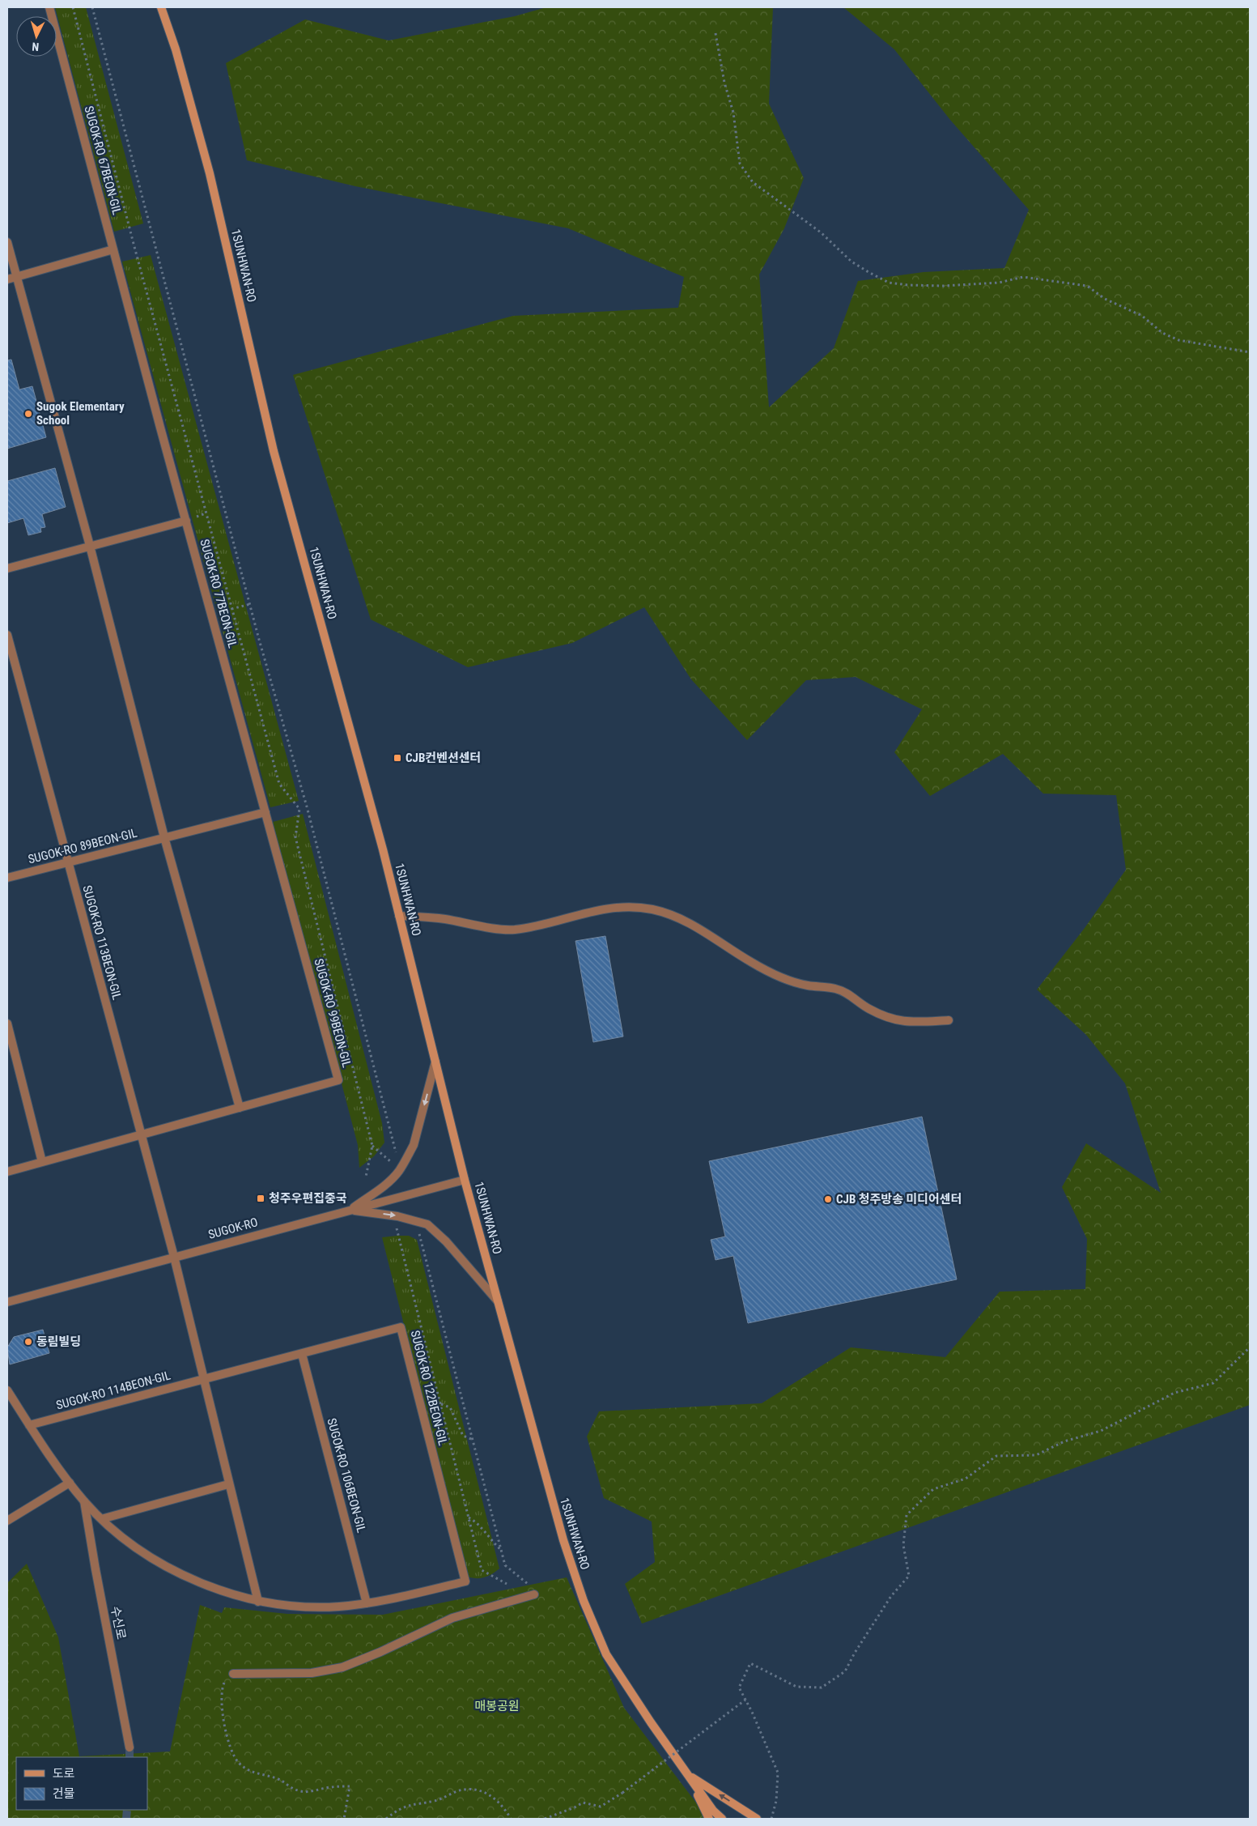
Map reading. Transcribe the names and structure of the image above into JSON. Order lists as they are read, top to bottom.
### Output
{
  "streets": {
    "main road": ["1SUNHWAN-RO"],
    "street": [
      "SUGOK-RO 67BEON-GIL",
      "SUGOK-RO 77BEON-GIL",
      "SUGOK-RO 89BEON-GIL",
      "SUGOK-RO 113BEON-GIL",
      "SUGOK-RO 99BEON-GIL",
      "SUGOK-RO",
      "SUGOK-RO 122BEON-GIL",
      "SUGOK-RO 114BEON-GIL",
      "SUGOK-RO 106BEON-GIL",
      "수신로"
    ]
  },
  "crossings": [
    ["SUGOK-RO 67BEON-GIL", "SUGOK-RO 77BEON-GIL"],
    ["1SUNHWAN-RO", "SUGOK-RO"],
    ["SUGOK-RO 77BEON-GIL", "SUGOK-RO 89BEON-GIL"],
    ["SUGOK-RO 77BEON-GIL", "SUGOK-RO 99BEON-GIL"],
    ["SUGOK-RO 89BEON-GIL", "SUGOK-RO 113BEON-GIL"],
    ["SUGOK-RO 89BEON-GIL", "SUGOK-RO 99BEON-GIL"],
    ["SUGOK-RO 113BEON-GIL", "SUGOK-RO 99BEON-GIL"],
    ["SUGOK-RO 113BEON-GIL", "SUGOK-RO"],
    ["SUGOK-RO 122BEON-GIL", "SUGOK-RO 114BEON-GIL"],
    ["SUGOK-RO 122BEON-GIL", "SUGOK-RO 106BEON-GIL"]
  ],
  "parks": ["매봉공원"],
  "places": {
    "other": ["Sugok Elementary School", "CJB 청주방송 미디어센터", "동림빌딩"],
    "transit": ["CJB컨벤션센터", "청주우편집중국"]
  },
  "legend": ["도로", "건물"],
  "north": "bottom"
}
